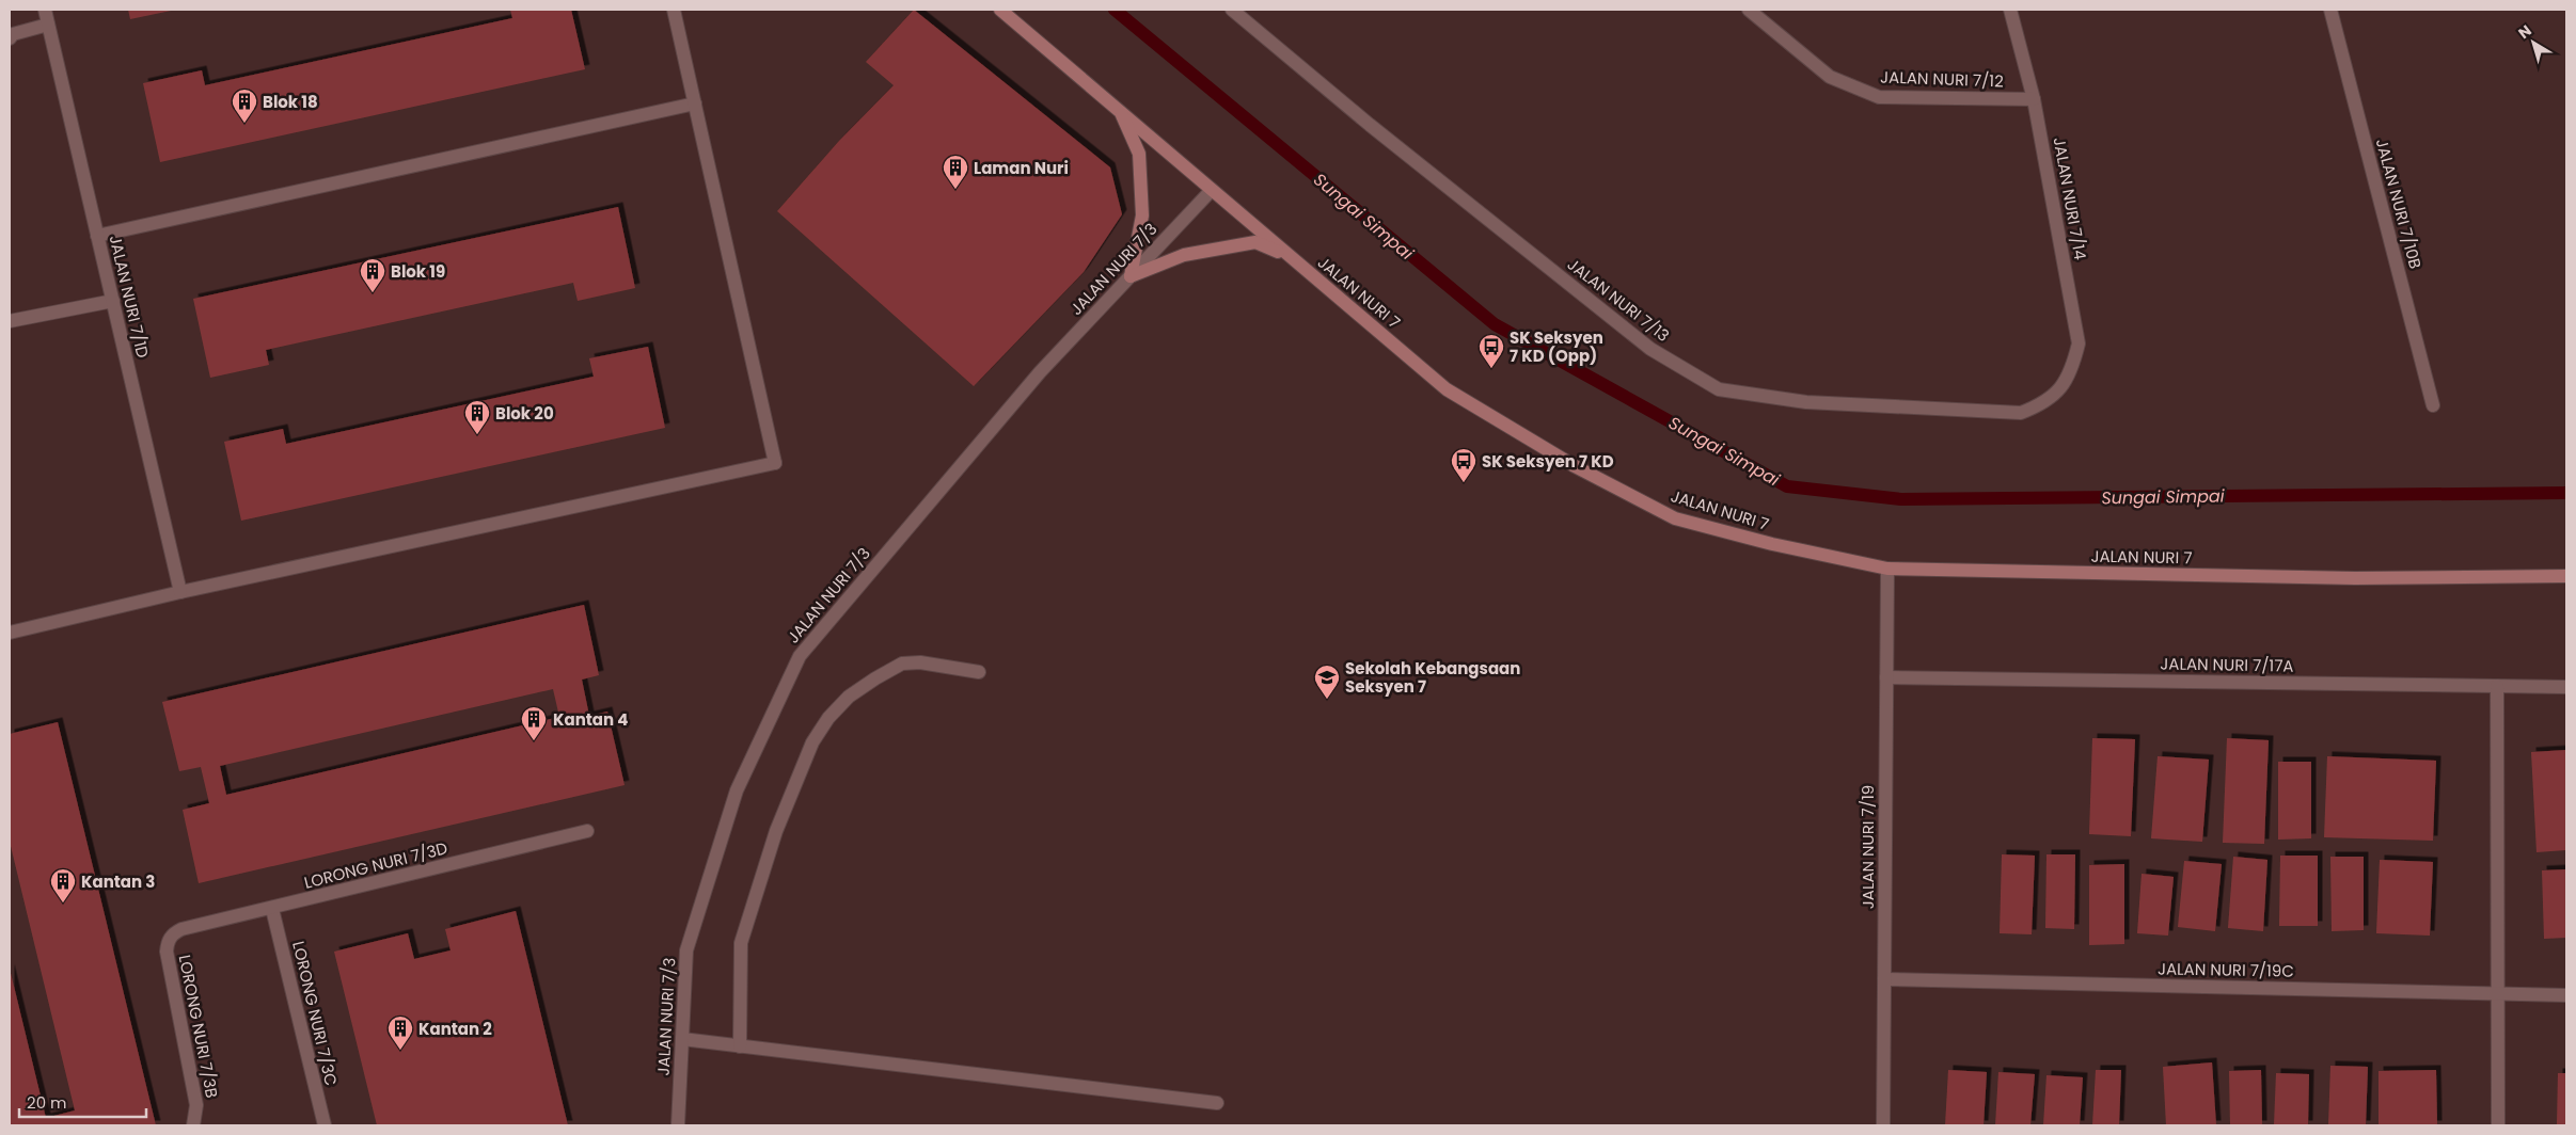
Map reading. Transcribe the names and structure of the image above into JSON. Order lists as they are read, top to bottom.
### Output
{
  "streets": {
    "street": [
      "JALAN NURI 7/12",
      "JALAN NURI 7/14",
      "JALAN NURI 7/10B",
      "JALAN NURI 7/3",
      "JALAN NURI 7",
      "JALAN NURI 7/1D",
      "JALAN NURI 7/13",
      "JALAN NURI 7/17A",
      "JALAN NURI 7/19",
      "LORONG NURI 7/3D",
      "JALAN NURI 7/19C",
      "LORONG NURI 7/3C",
      "LORONG NURI 7/3B"
    ]
  },
  "crossings": [
    ["JALAN NURI 7/12", "JALAN NURI 7/14"],
    ["JALAN NURI 7/14", "JALAN NURI 7/13"],
    ["JALAN NURI 7/3", "JALAN NURI 7"],
    ["JALAN NURI 7", "JALAN NURI 7/19"],
    ["JALAN NURI 7/17A", "JALAN NURI 7/19"],
    ["JALAN NURI 7/19", "JALAN NURI 7/19C"],
    ["LORONG NURI 7/3D", "LORONG NURI 7/3C"],
    ["LORONG NURI 7/3D", "LORONG NURI 7/3B"]
  ],
  "water": ["Sungai Simpai"],
  "places": {
    "building": [
      "Blok 18",
      "Laman Nuri",
      "Blok 19",
      "Blok 20",
      "Kantan 4",
      "Kantan 3",
      "Kantan 2"
    ],
    "bus stop": ["SK Seksyen 7 KD (Opp)", "SK Seksyen 7 KD"],
    "school or university": ["Sekolah Kebangsaan Seksyen 7"]
  },
  "scale_bar": "20 m",
  "north": "top left"
}
